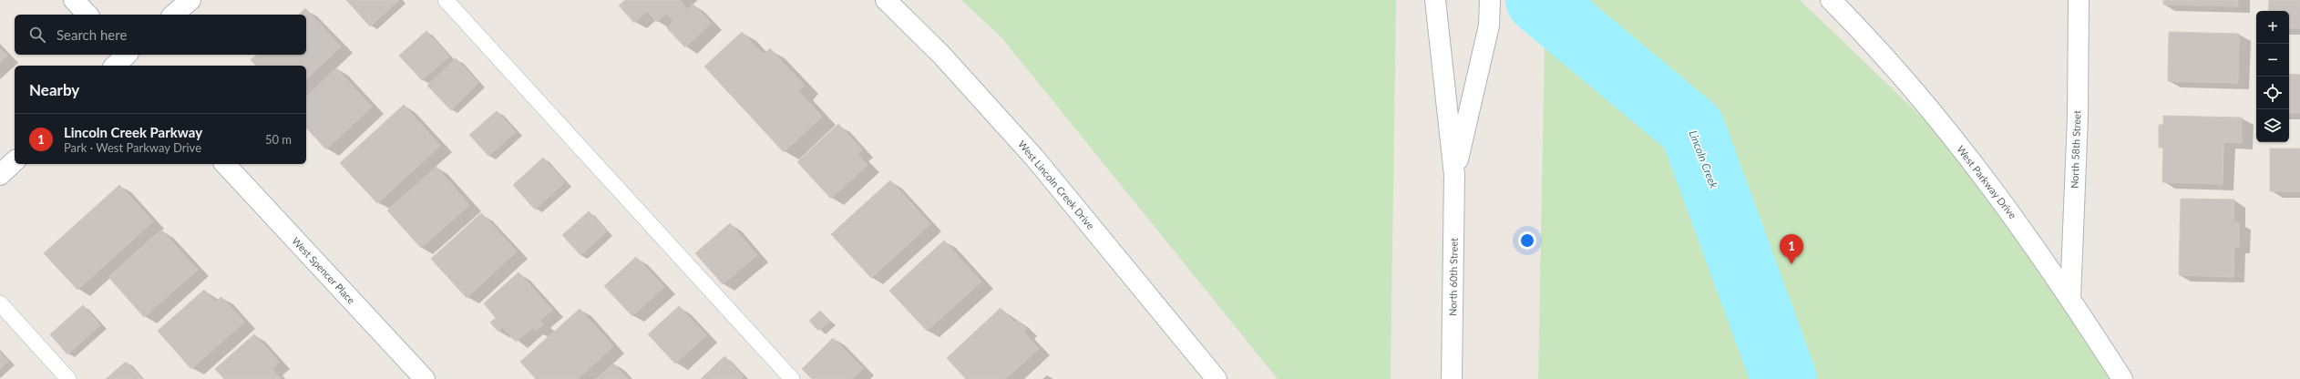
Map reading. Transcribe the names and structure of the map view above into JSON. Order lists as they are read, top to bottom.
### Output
{
  "streets": {
    "street": [
      "North 58th Street",
      "West Parkway Drive",
      "West Lincoln Creek Drive",
      "West Spencer Place",
      "North 60th Street"
    ]
  },
  "crossings": [
    ["North 58th Street", "West Parkway Drive"]
  ],
  "water": ["Lincoln Creek"],
  "page": {
    "map_buttons": ["+", "−"],
    "search": "Search here",
    "heading": "Nearby",
    "list": [
      {
        "mark": "1",
        "name": "Lincoln Creek Parkway",
        "note": "Park · West Parkway Drive",
        "value": "50 m"
      }
    ],
    "pins": "1"
  }
}
